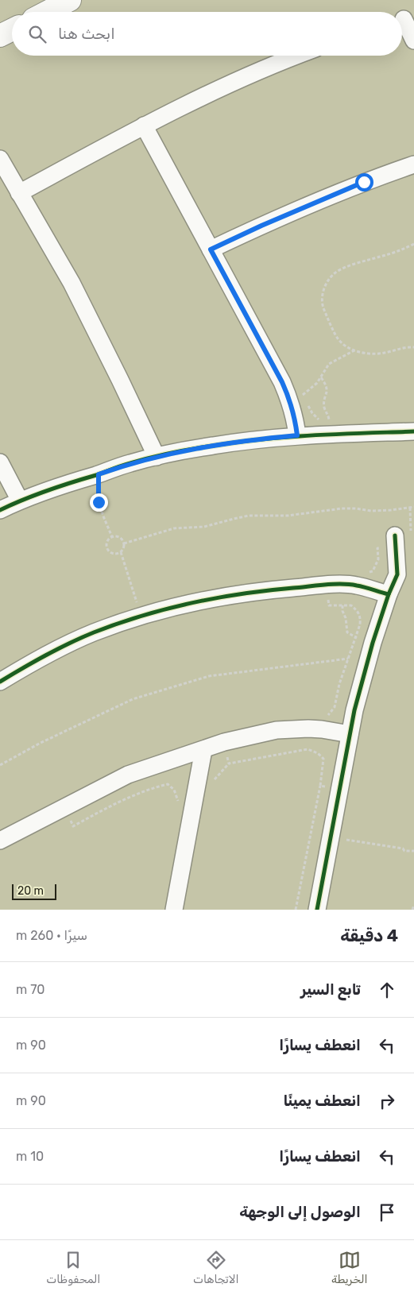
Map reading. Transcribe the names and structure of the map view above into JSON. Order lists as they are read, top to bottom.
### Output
{
  "scale_bar": "20 m",
  "page": {
    "search": "ابحث هنا",
    "scale": "20 m",
    "heading": ["4 دقيقة", "سيرًا · 260 m"],
    "list": [
      ["تابع السير", "70 m"],
      ["انعطف يسارًا", "90 m"],
      ["انعطف يمينًا", "90 m"],
      ["انعطف يسارًا", "10 m"],
      "الوصول إلى الوجهة"
    ],
    "nav": ["الخريطة", "الاتجاهات", "المحفوظات"]
  }
}
